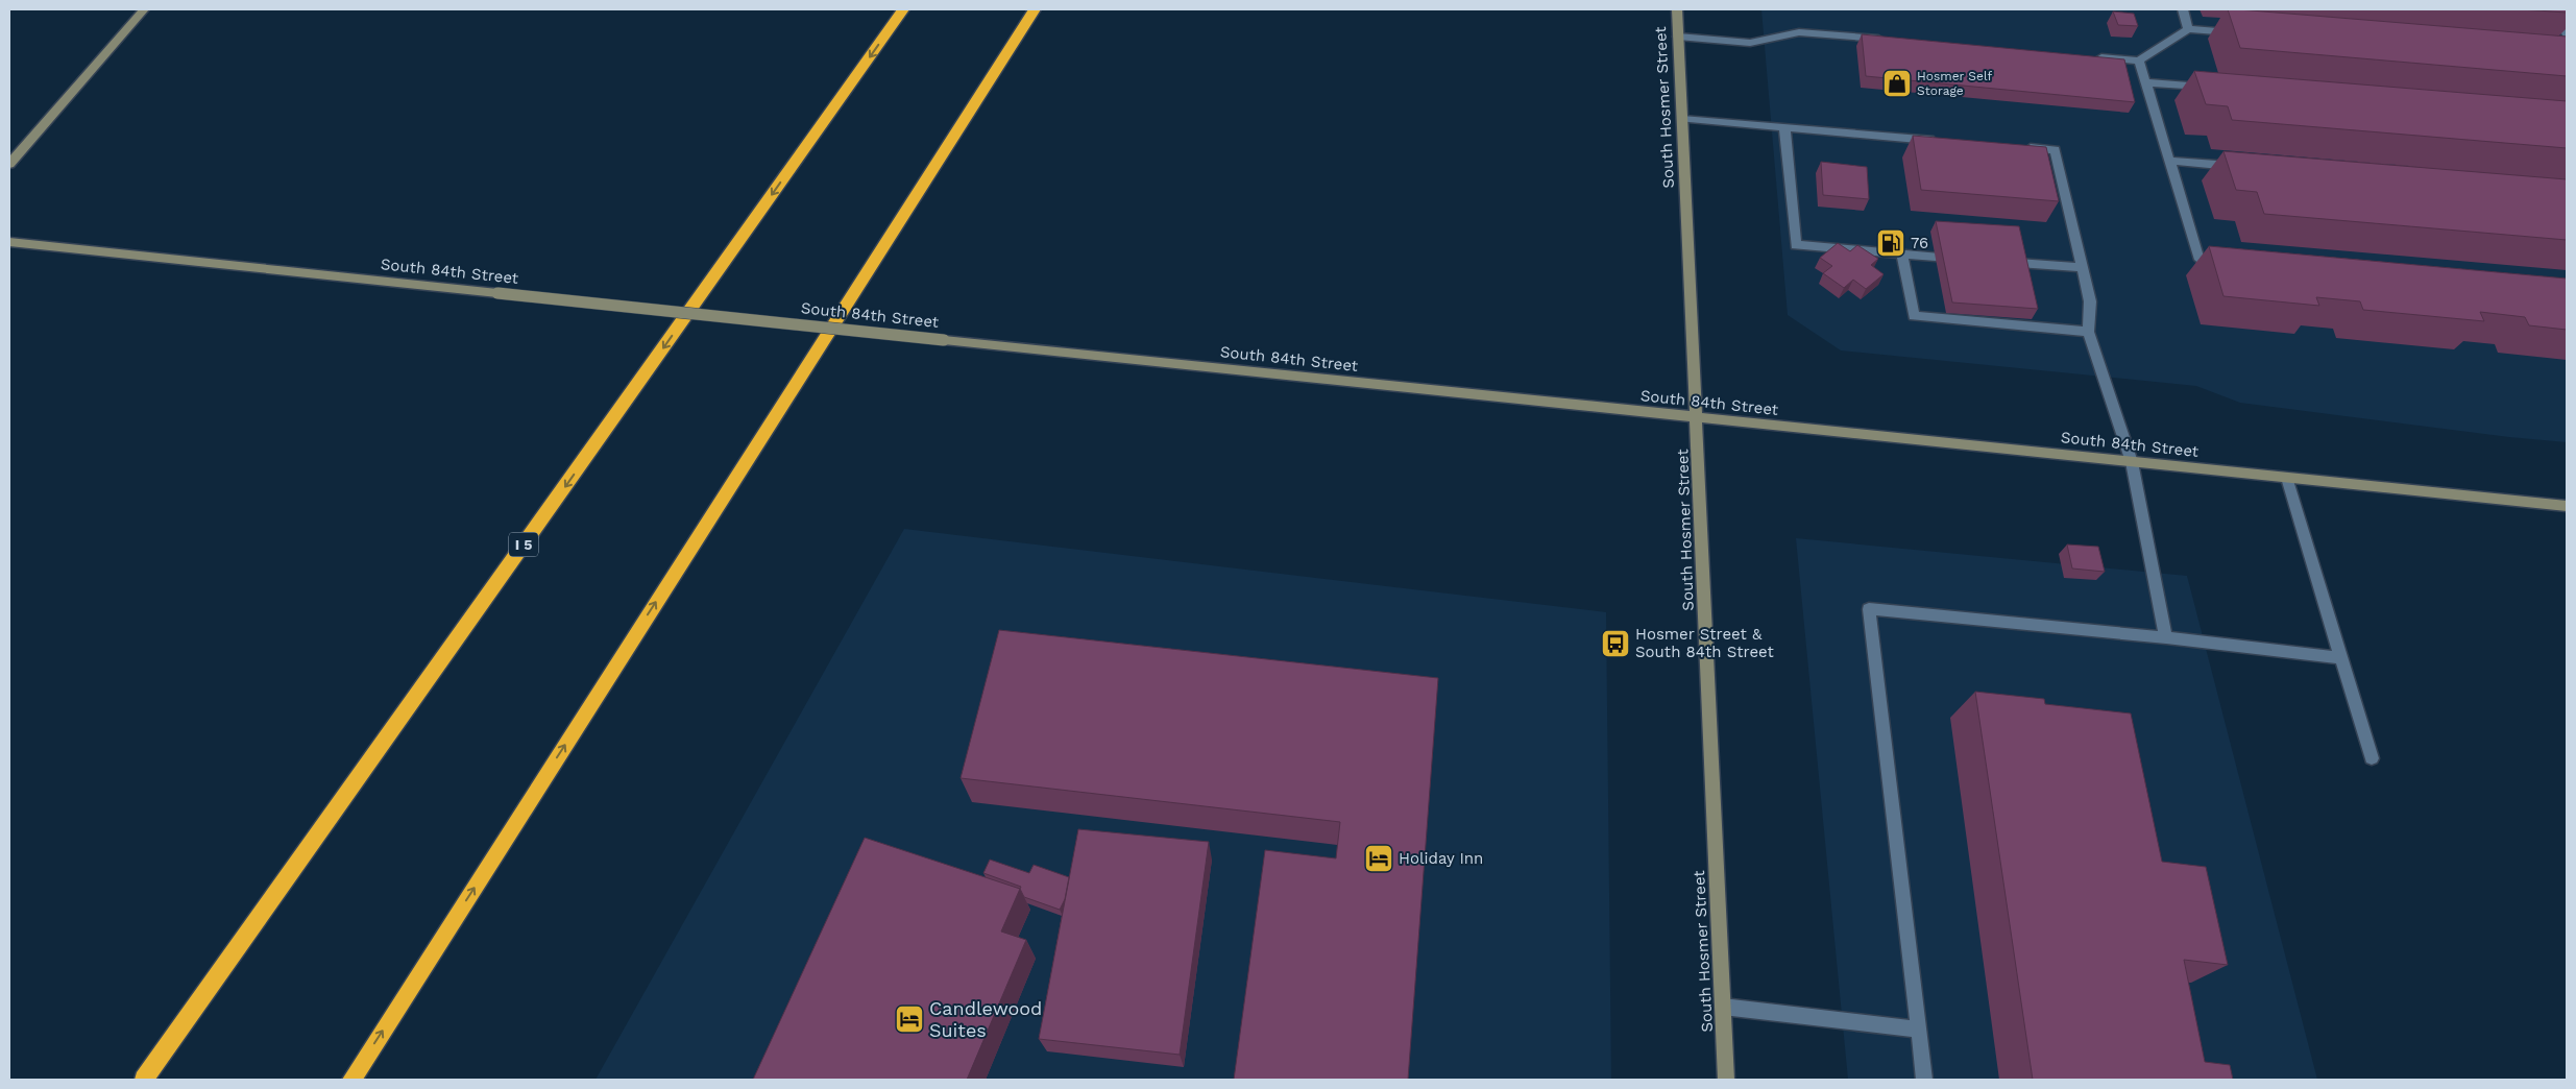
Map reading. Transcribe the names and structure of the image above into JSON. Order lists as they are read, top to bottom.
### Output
{
  "streets": {
    "highway": ["I 5"],
    "main road": ["South Hosmer Street", "South 84th Street"]
  },
  "crossings": [
    ["South Hosmer Street", "South 84th Street"]
  ],
  "places": {
    "shop": ["Hosmer Self Storage"],
    "fuel station": ["76"],
    "bus stop": ["Hosmer Street & South 84th Street"],
    "hotel": ["Holiday Inn", "Candlewood Suites"]
  }
}
